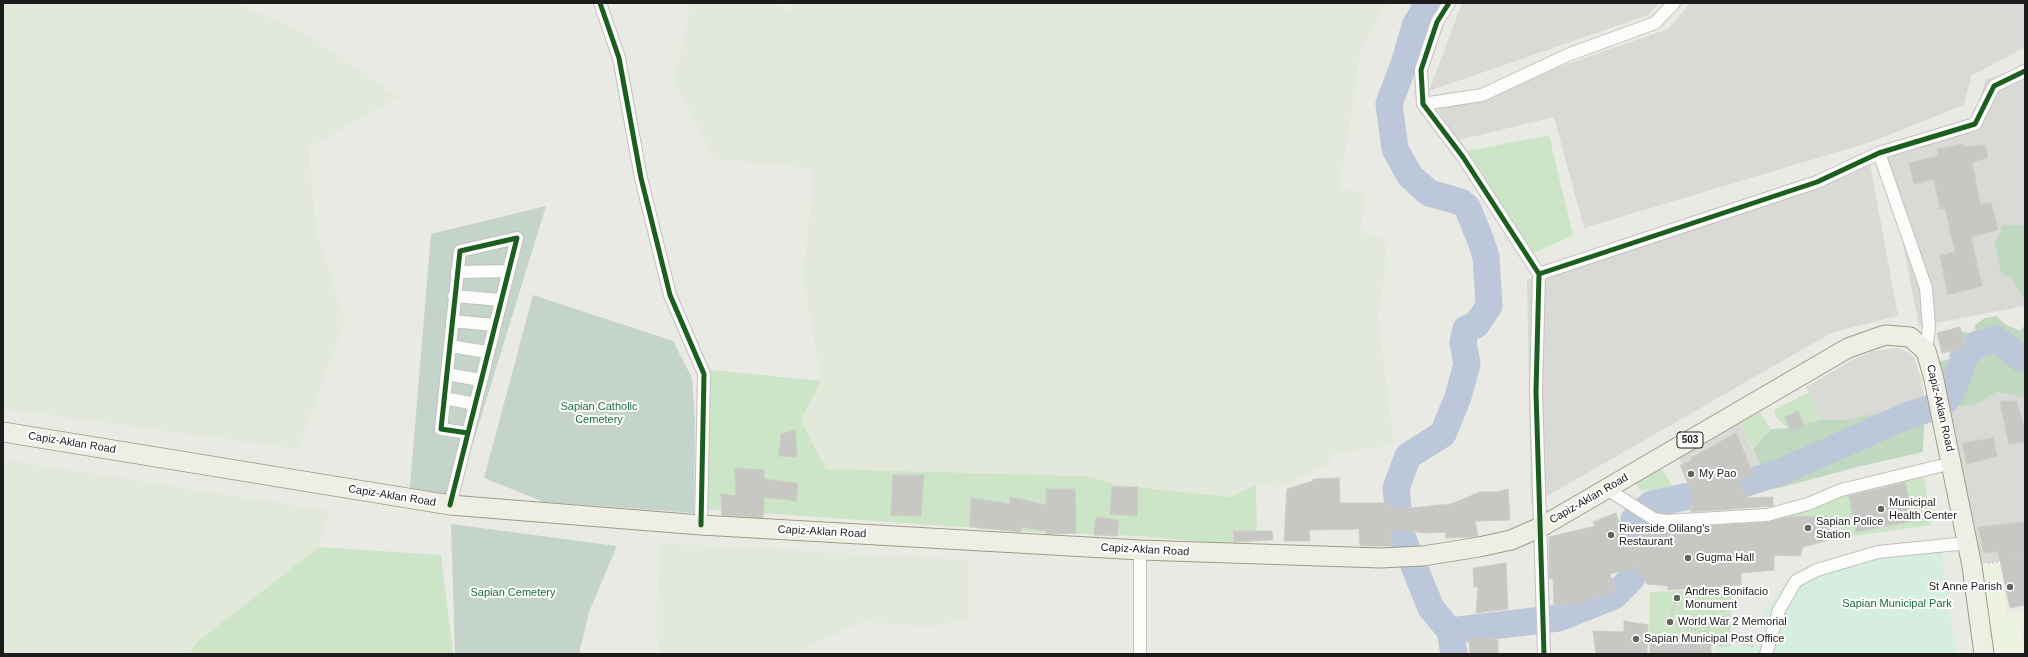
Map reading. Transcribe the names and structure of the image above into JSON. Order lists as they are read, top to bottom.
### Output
{
  "streets": {
    "main road": ["Capiz-Aklan Road", "503"]
  },
  "parks": ["Sapian Catholic Cemetery", "Sapian Cemetery", "Sapian Municipal Park"],
  "places": [
    "My Pao",
    "Municipal Health Center",
    "Sapian Police Station",
    "Riverside Olilang's Restaurant",
    "Gugma Hall",
    "St Anne Parish",
    "Andres Bonifacio Monument",
    "World War 2 Memorial",
    "Sapian Municipal Post Office"
  ]
}
